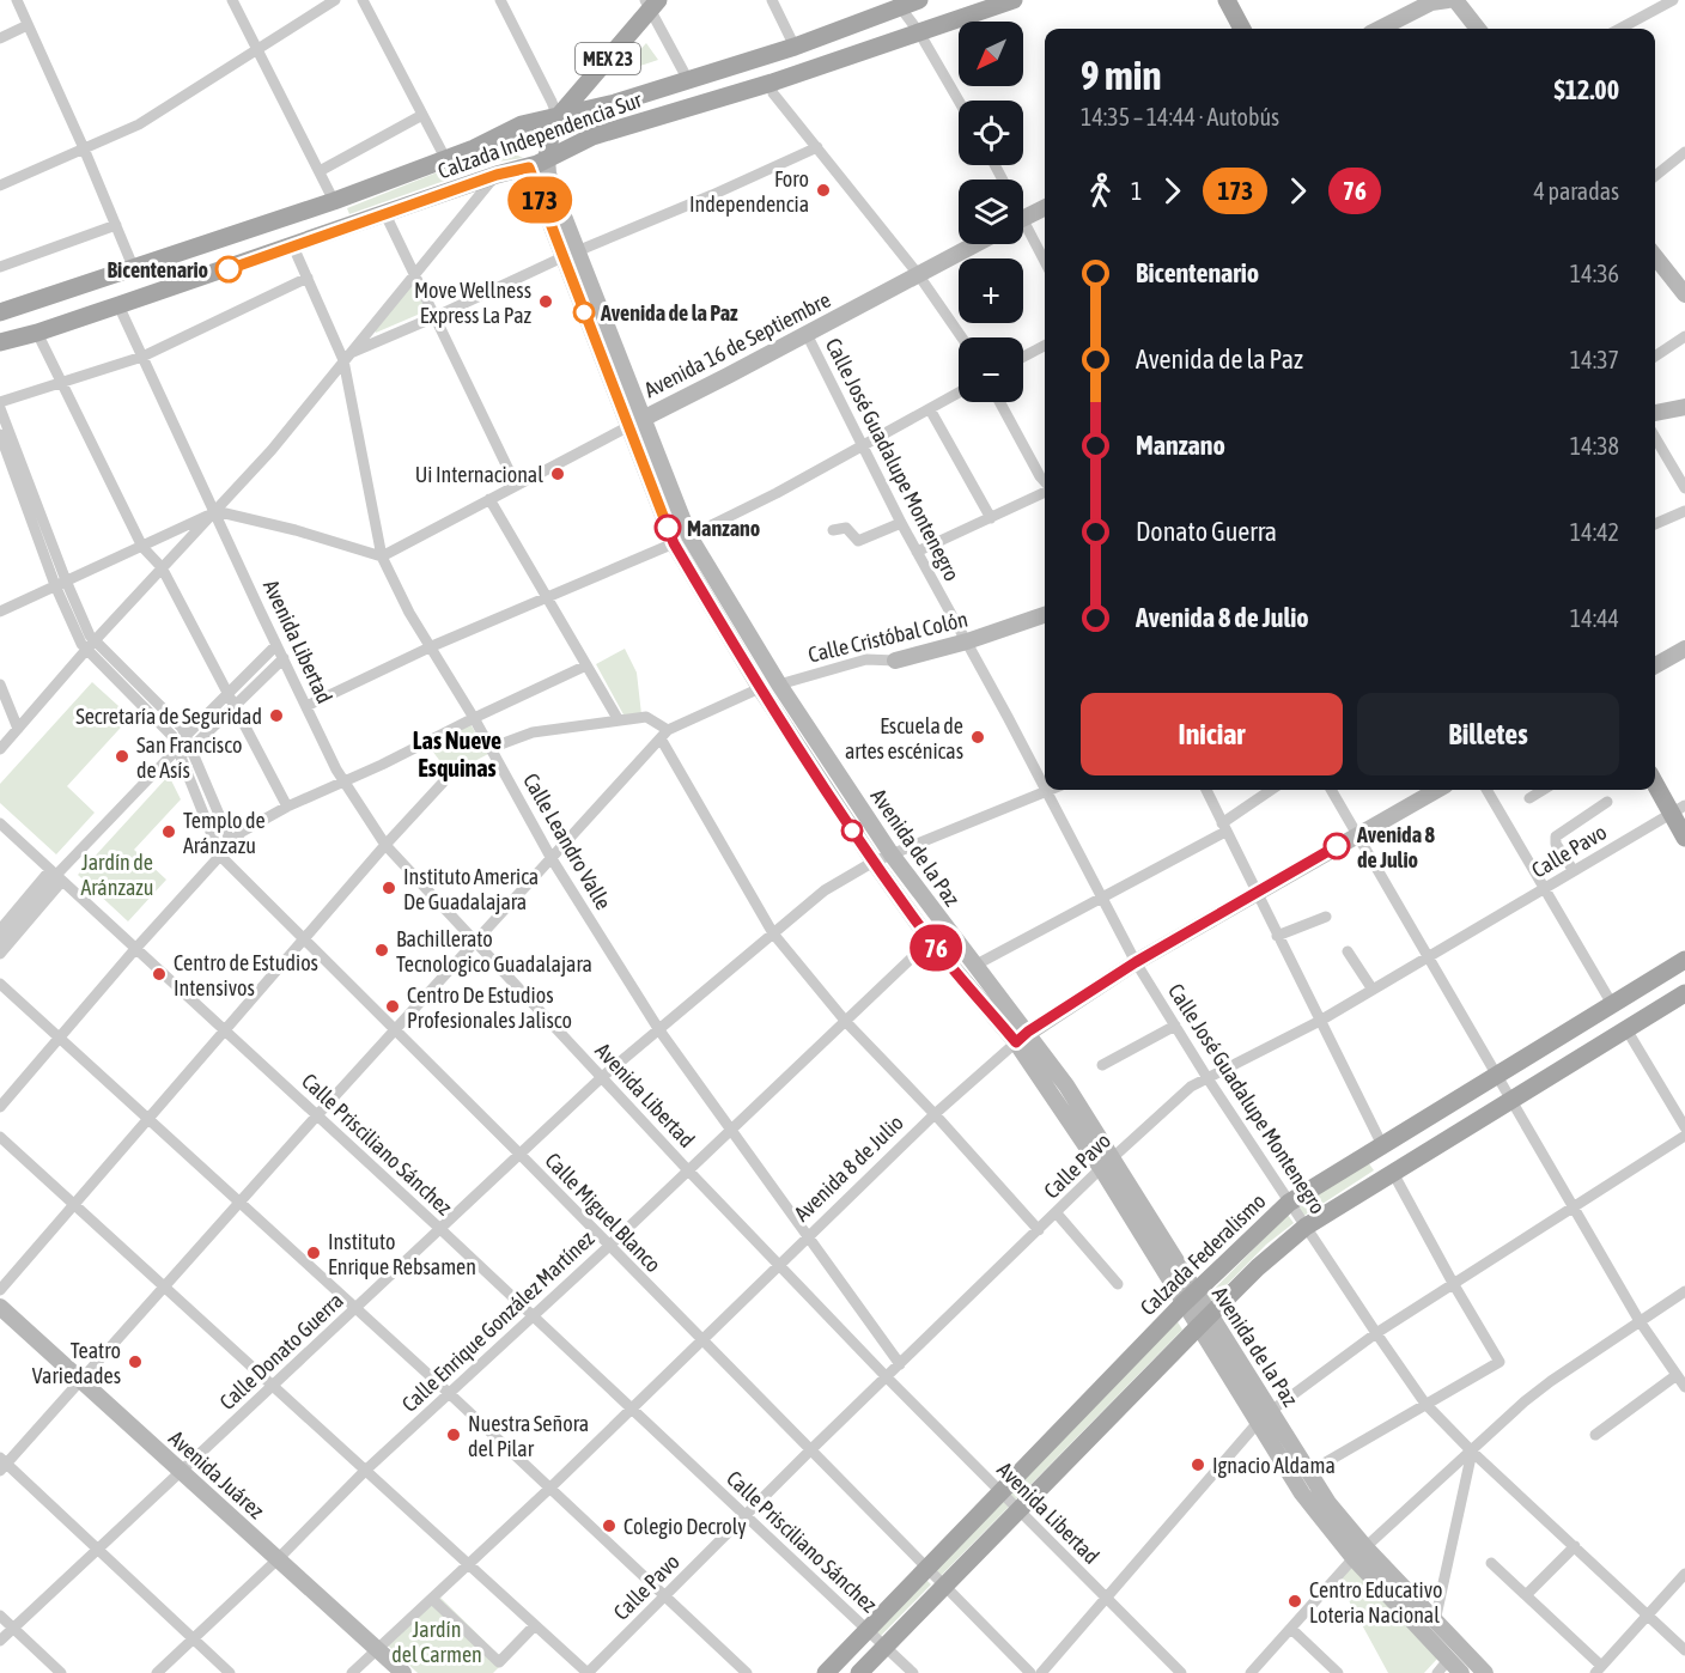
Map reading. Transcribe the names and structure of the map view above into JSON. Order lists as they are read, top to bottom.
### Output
{
  "streets": {
    "main road": ["MEX 23", "Calzada Independencia Sur", "Calzada Federalismo"],
    "street": [
      "Avenida 16 de Septiembre",
      "Calle José Guadalupe Montenegro",
      "Calle Cristóbal Colón",
      "Avenida Libertad",
      "Calle Leandro Valle",
      "Avenida de la Paz",
      "Calle Pavo",
      "Calle Prisciliano Sánchez",
      "Avenida 8 de Julio",
      "Calle Miguel Blanco",
      "Calle Enrique González Martínez",
      "Calle Donato Guerra",
      "Avenida Juárez"
    ]
  },
  "crossings": [
    ["MEX 23", "Calzada Independencia Sur"],
    ["Calzada Independencia Sur", "Avenida Libertad"],
    ["Calzada Independencia Sur", "Calle Leandro Valle"],
    ["Calzada Independencia Sur", "Avenida de la Paz"],
    ["Avenida 16 de Septiembre", "Calle José Guadalupe Montenegro"],
    ["Avenida 16 de Septiembre", "Calle Leandro Valle"],
    ["Avenida 16 de Septiembre", "Avenida de la Paz"],
    ["Calle José Guadalupe Montenegro", "Calle Cristóbal Colón"],
    ["Calle José Guadalupe Montenegro", "Calle Pavo"],
    ["Calle José Guadalupe Montenegro", "Avenida 8 de Julio"],
    ["Calle José Guadalupe Montenegro", "Calzada Federalismo"],
    ["Calle Cristóbal Colón", "Avenida de la Paz"],
    ["Avenida Libertad", "Calle Pavo"],
    ["Avenida Libertad", "Avenida 8 de Julio"],
    ["Avenida Libertad", "Calzada Federalismo"],
    ["Avenida Libertad", "Calle Enrique González Martínez"],
    ["Avenida Libertad", "Calle Donato Guerra"],
    ["Calle Leandro Valle", "Calle Pavo"],
    ["Calle Leandro Valle", "Avenida 8 de Julio"],
    ["Calle Leandro Valle", "Calle Enrique González Martínez"],
    ["Calle Leandro Valle", "Calle Donato Guerra"],
    ["Avenida de la Paz", "Calle Pavo"],
    ["Avenida de la Paz", "Avenida 8 de Julio"],
    ["Avenida de la Paz", "Calzada Federalismo"],
    ["Avenida de la Paz", "Calle Enrique González Martínez"],
    ["Avenida de la Paz", "Calle Donato Guerra"],
    ["Calle Pavo", "Calle Prisciliano Sánchez"],
    ["Calle Pavo", "Calle Miguel Blanco"],
    ["Calle Prisciliano Sánchez", "Avenida 8 de Julio"],
    ["Calle Prisciliano Sánchez", "Calzada Federalismo"],
    ["Calle Prisciliano Sánchez", "Calle Enrique González Martínez"],
    ["Calle Prisciliano Sánchez", "Calle Donato Guerra"],
    ["Avenida 8 de Julio", "Calle Miguel Blanco"],
    ["Avenida 8 de Julio", "Avenida Juárez"],
    ["Calle Miguel Blanco", "Calzada Federalismo"],
    ["Calle Miguel Blanco", "Calle Enrique González Martínez"],
    ["Calle Miguel Blanco", "Calle Donato Guerra"],
    ["Calle Enrique González Martínez", "Avenida Juárez"],
    ["Calle Donato Guerra", "Avenida Juárez"]
  ],
  "districts": ["Las Nueve Esquinas"],
  "parks": ["Jardín de Aránzazu", "Jardín del Carmen"],
  "places": [
    "Foro Independencia",
    "Bicentenario",
    "Move Wellness Express La Paz",
    "Avenida de la Paz",
    "Ui Internacional",
    "Manzano",
    "Secretaría de Seguridad",
    "Escuela de artes escénicas",
    "San Francisco de Asís",
    "Templo de Aránzazu",
    "Avenida 8 de Julio",
    "Instituto America De Guadalajara",
    "Bachillerato Tecnologico Guadalajara",
    "Centro de Estudios Intensivos",
    "Centro De Estudios Profesionales Jalisco",
    "Instituto Enrique Rebsamen",
    "Teatro Variedades",
    "Nuestra Señora del Pilar",
    "Ignacio Aldama",
    "Colegio Decroly",
    "Centro Educativo Loteria Nacional"
  ],
  "lines": ["bus line 173", "bus line 76"],
  "north": "bottom left",
  "page": {
    "on_map": ["173", "76"],
    "map_buttons": ["+", "−"],
    "heading": ["9 min", "14:35 – 14:44 · Autobús", "$12.00"],
    "legs": [
      "1",
      "173",
      "76",
      "4 paradas"
    ],
    "list": [
      {
        "name": "Bicentenario",
        "value": "14:36"
      },
      {
        "name": "Avenida de la Paz",
        "value": "14:37"
      },
      {
        "name": "Manzano",
        "value": "14:38"
      },
      {
        "name": "Donato Guerra",
        "value": "14:42"
      },
      {
        "name": "Avenida 8 de Julio",
        "value": "14:44"
      }
    ],
    "buttons": ["Iniciar", "Billetes"]
  }
}
